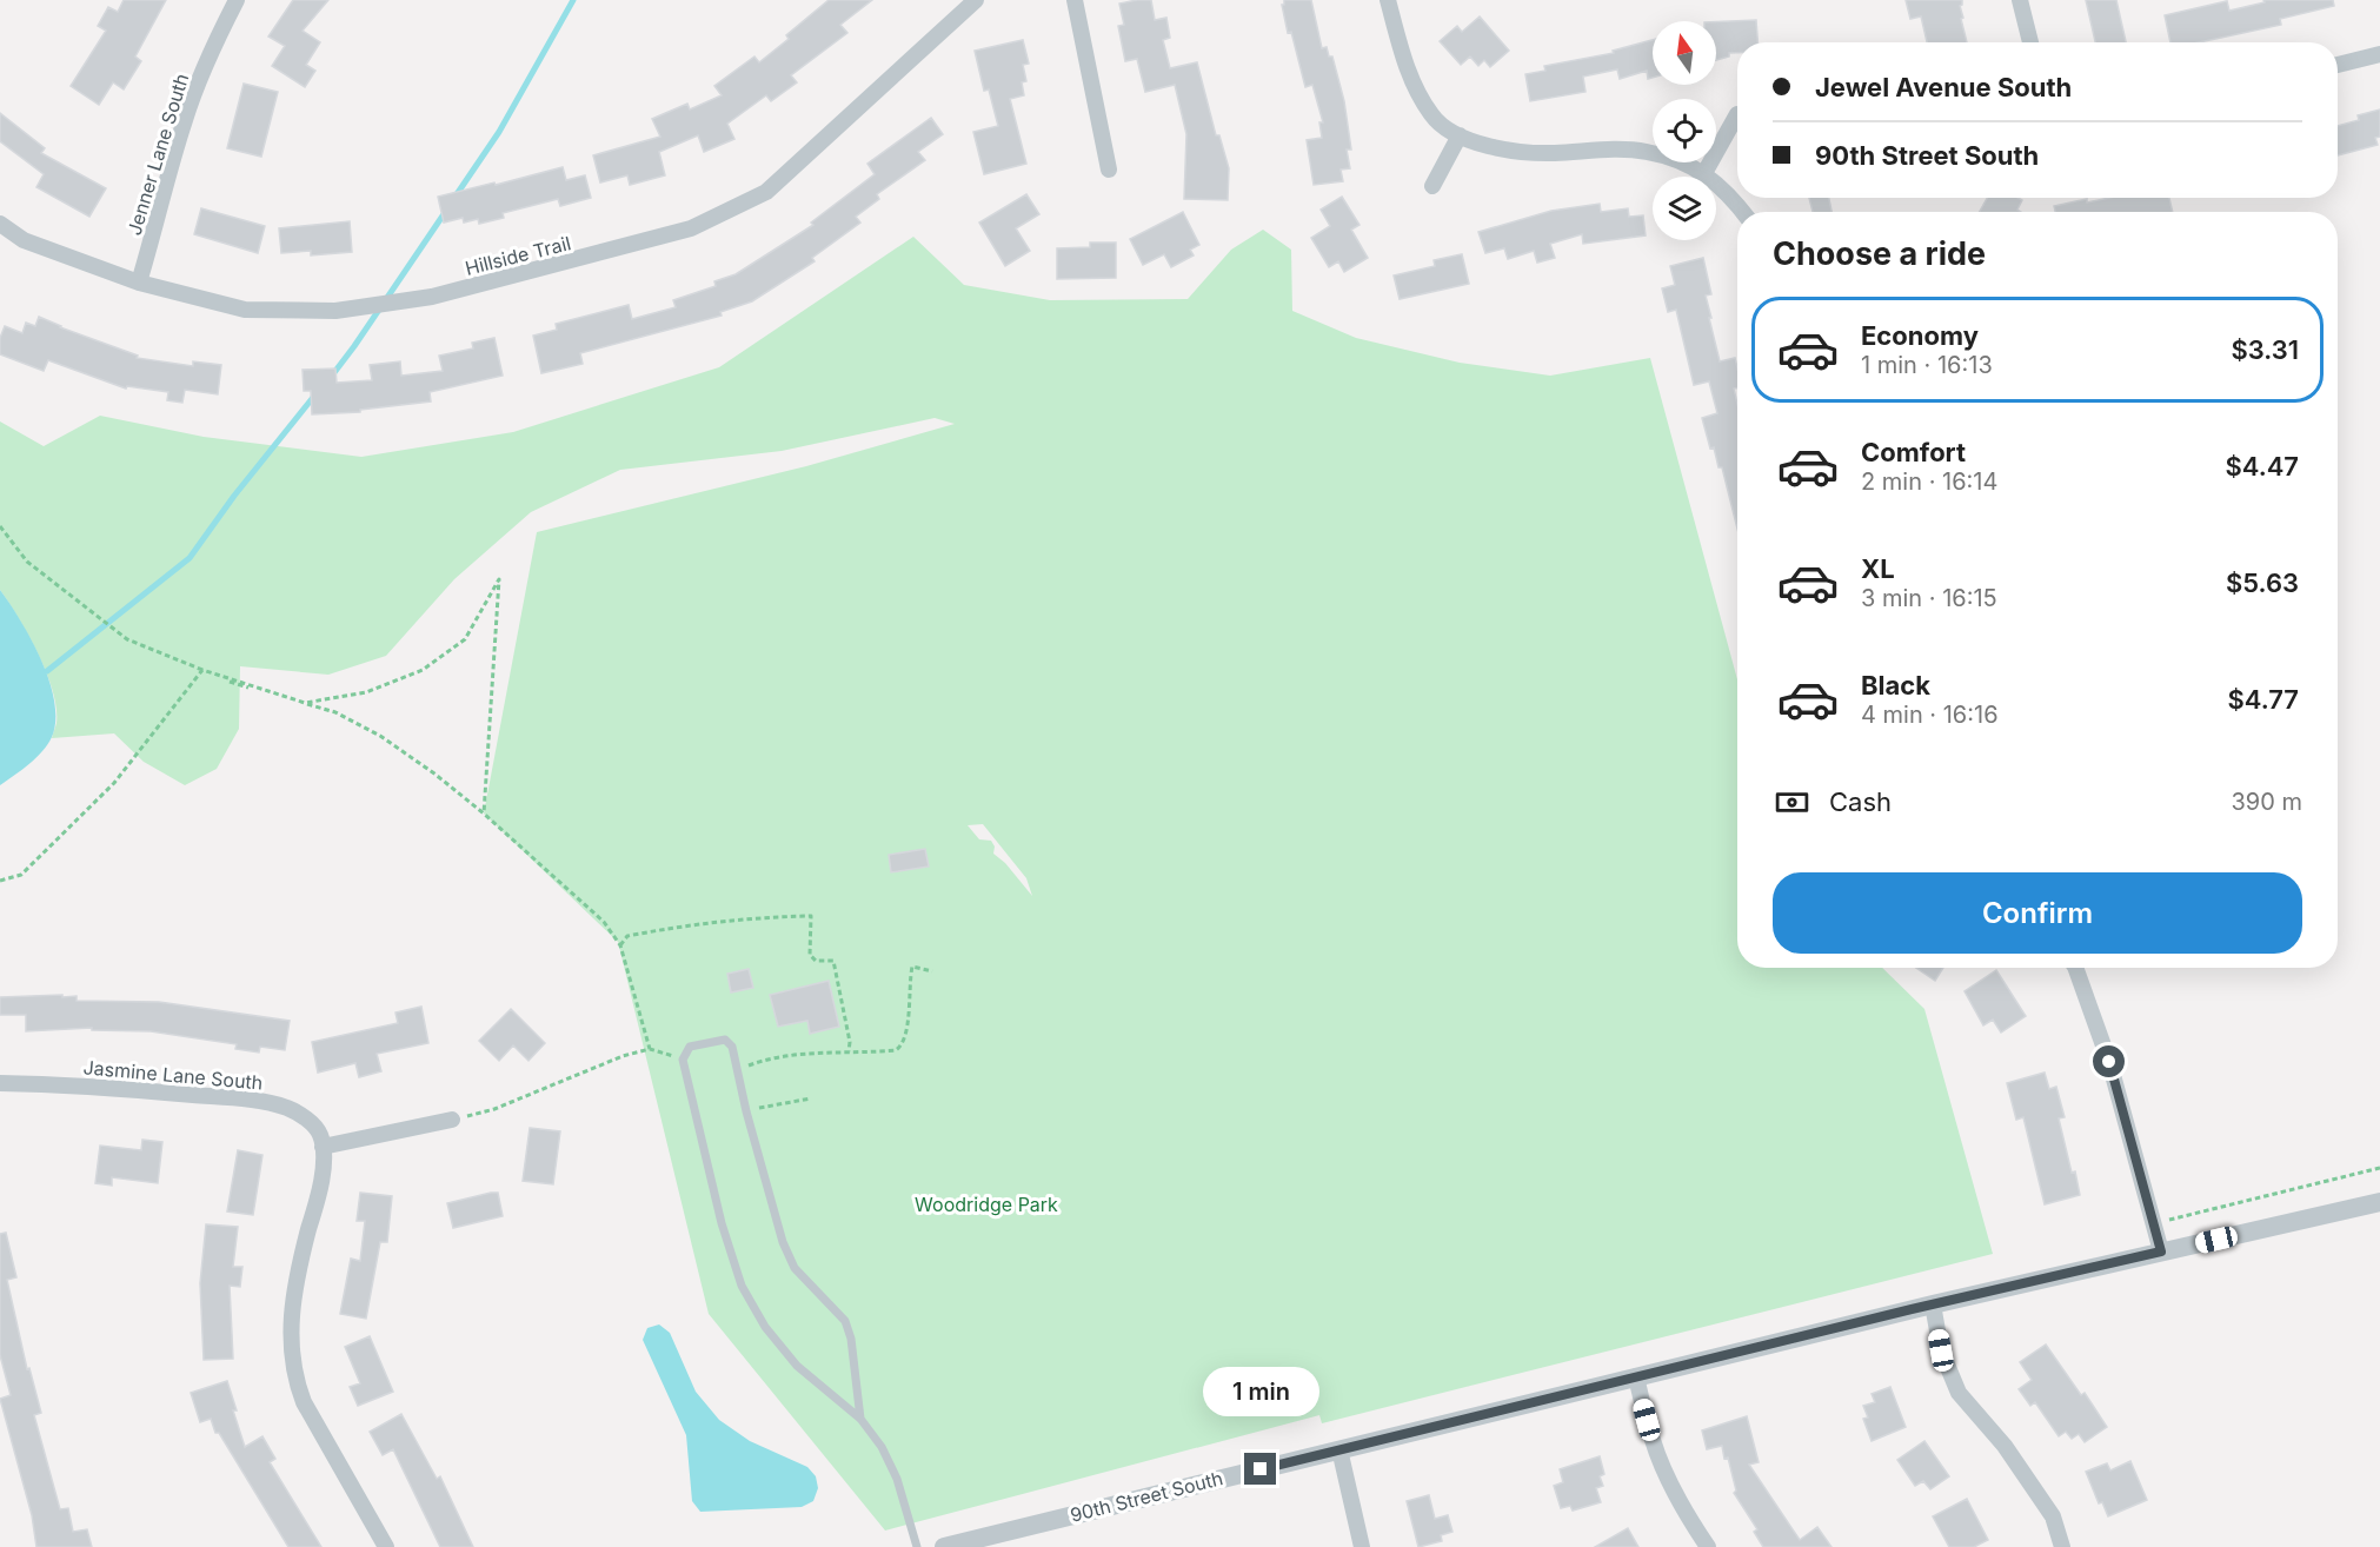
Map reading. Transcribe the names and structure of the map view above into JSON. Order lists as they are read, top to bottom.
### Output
{
  "streets": {
    "street": [
      "Jenner Lane South",
      "Hillside Trail",
      "Jasmine Lane South",
      "90th Street South"
    ]
  },
  "crossings": [
    ["Jenner Lane South", "Hillside Trail"]
  ],
  "parks": ["Woodridge Park"],
  "north": "top",
  "page": {
    "banner": ["Jewel Avenue South", "90th Street South"],
    "heading": "Choose a ride",
    "list": [
      {
        "name": "Economy",
        "note": "1 min · 16:13",
        "value": "$3.31"
      },
      {
        "name": "Comfort",
        "note": "2 min · 16:14",
        "value": "$4.47"
      },
      {
        "name": "XL",
        "note": "3 min · 16:15",
        "value": "$5.63"
      },
      {
        "name": "Black",
        "note": "4 min · 16:16",
        "value": "$4.77"
      }
    ],
    "pay": ["Cash", "390 m"],
    "buttons": "Confirm",
    "bubble": "1 min"
  }
}
